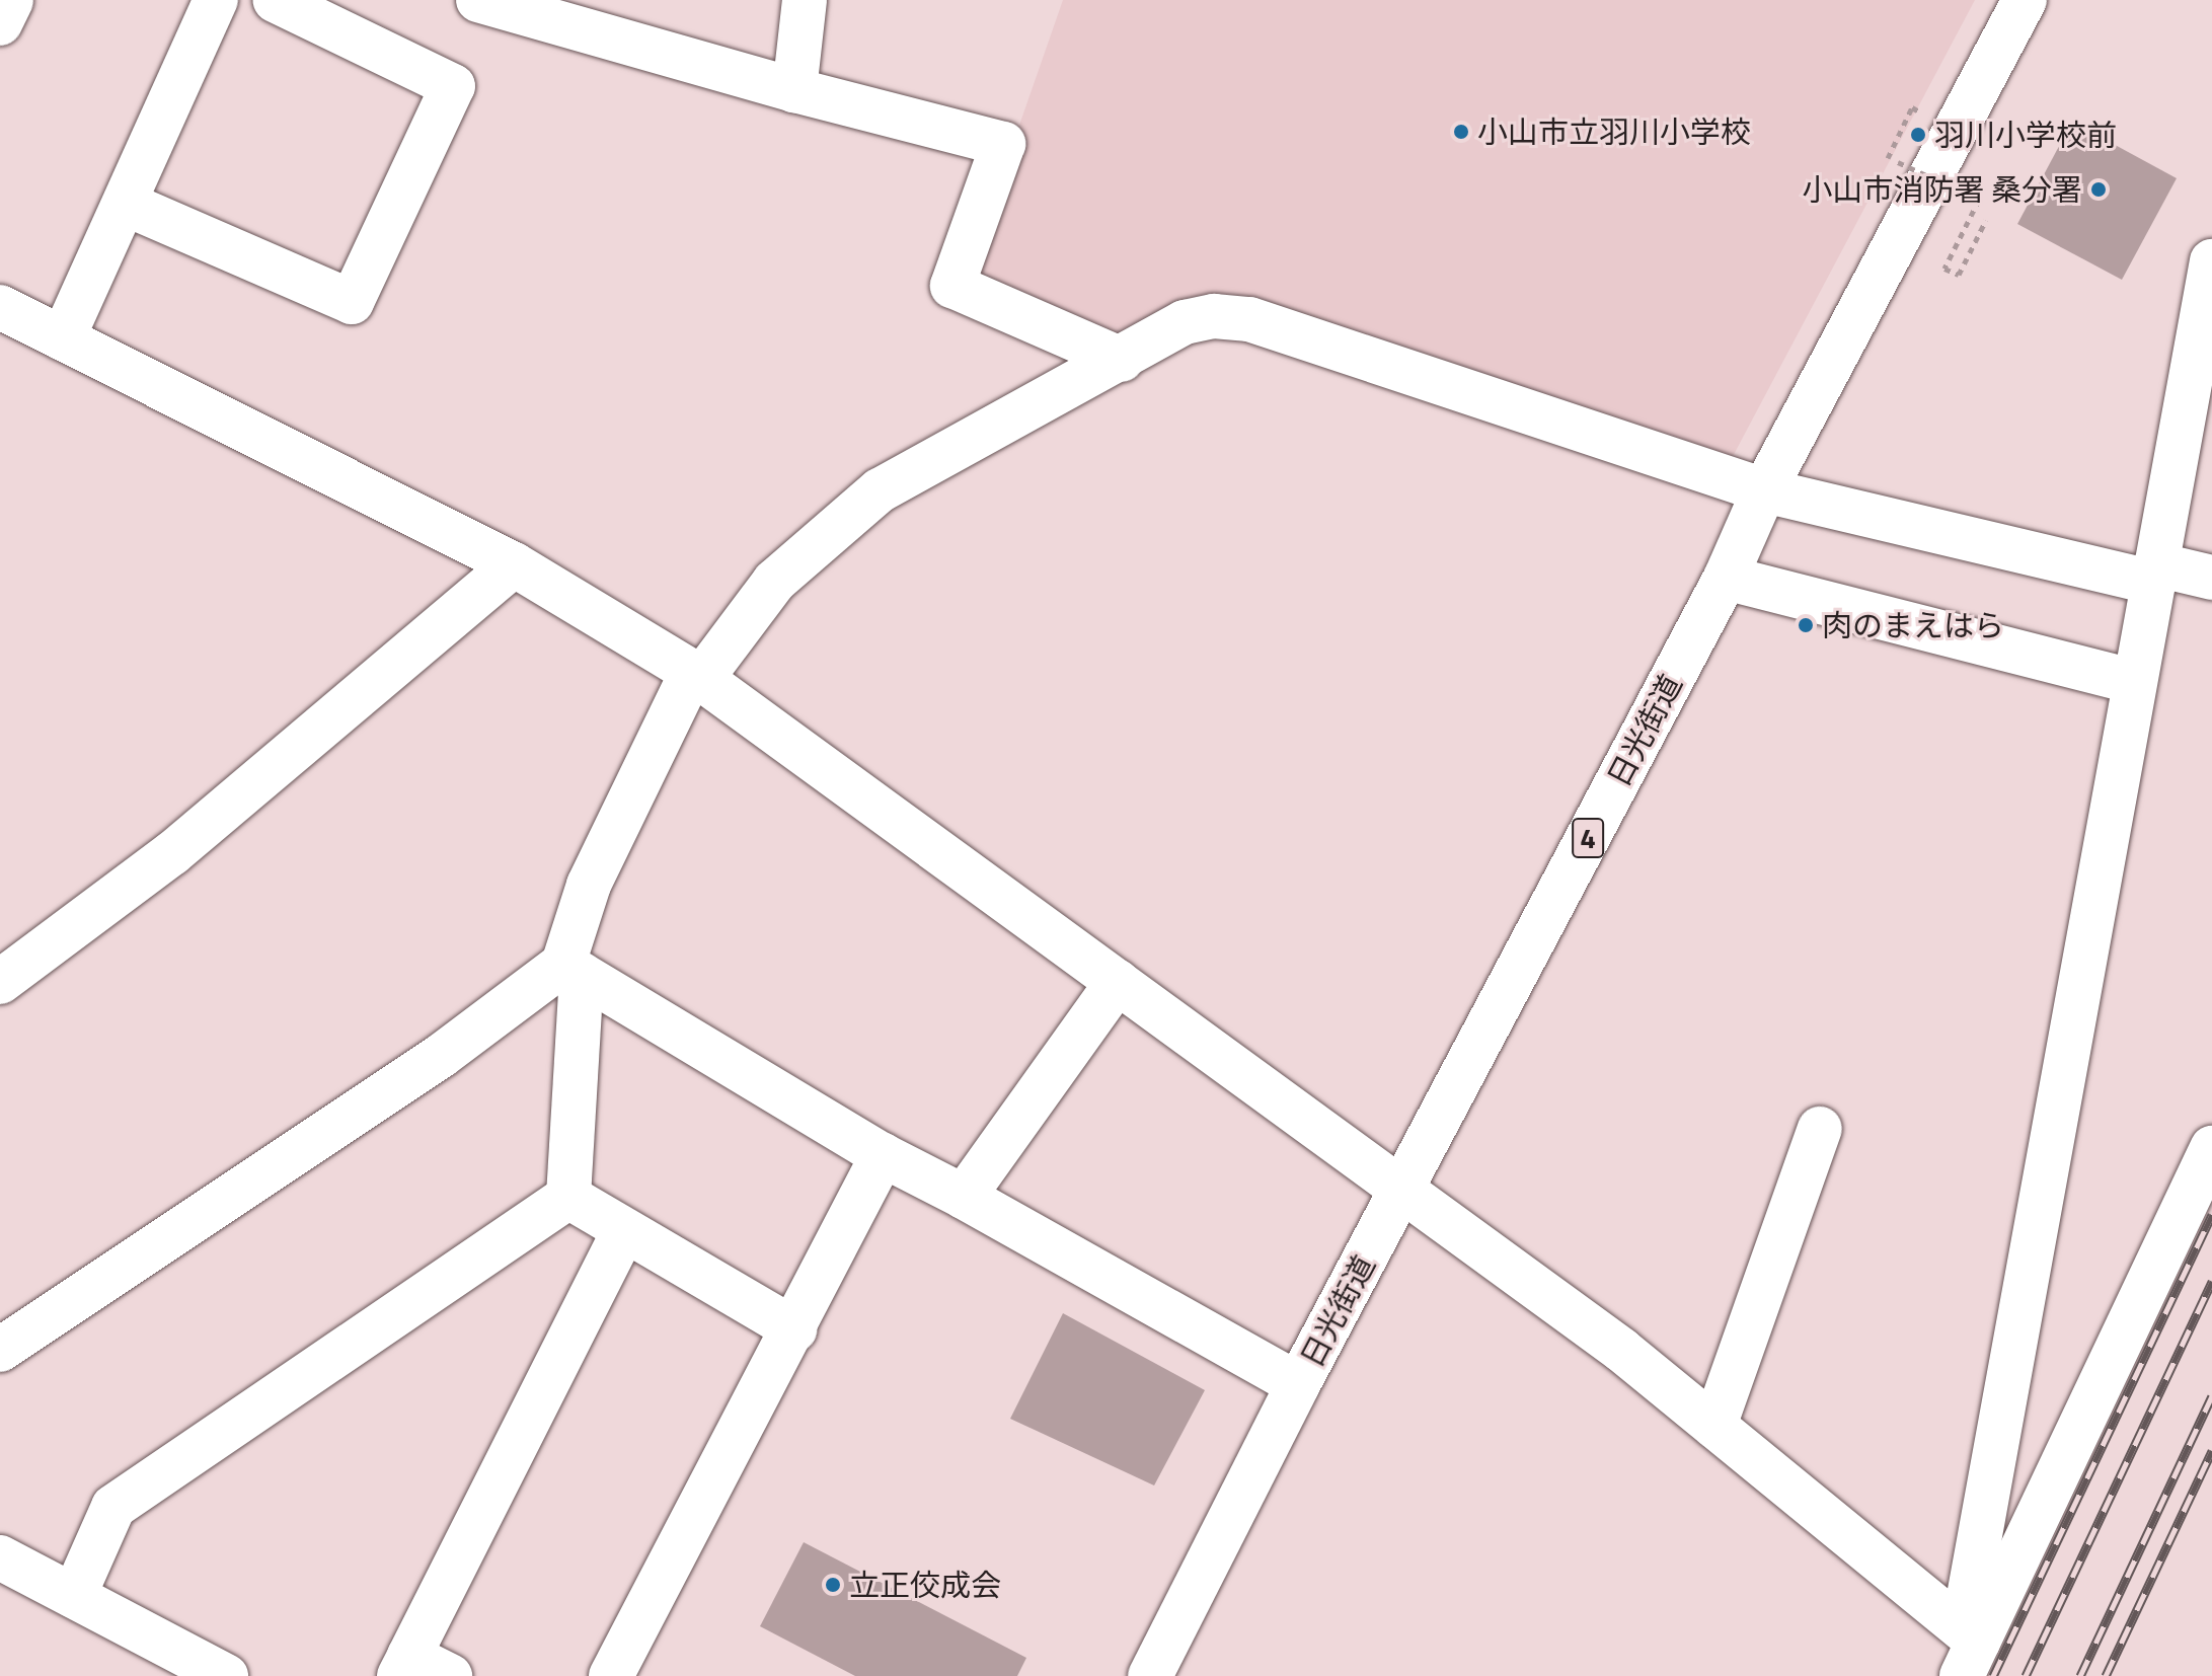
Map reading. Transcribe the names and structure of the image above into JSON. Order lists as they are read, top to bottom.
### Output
{
  "streets": {
    "main road": ["日光街道", "4"]
  },
  "places": [
    "小山市立羽川小学校",
    "羽川小学校前",
    "小山市消防署 桑分署",
    "肉のまえはら",
    "立正佼成会"
  ]
}
